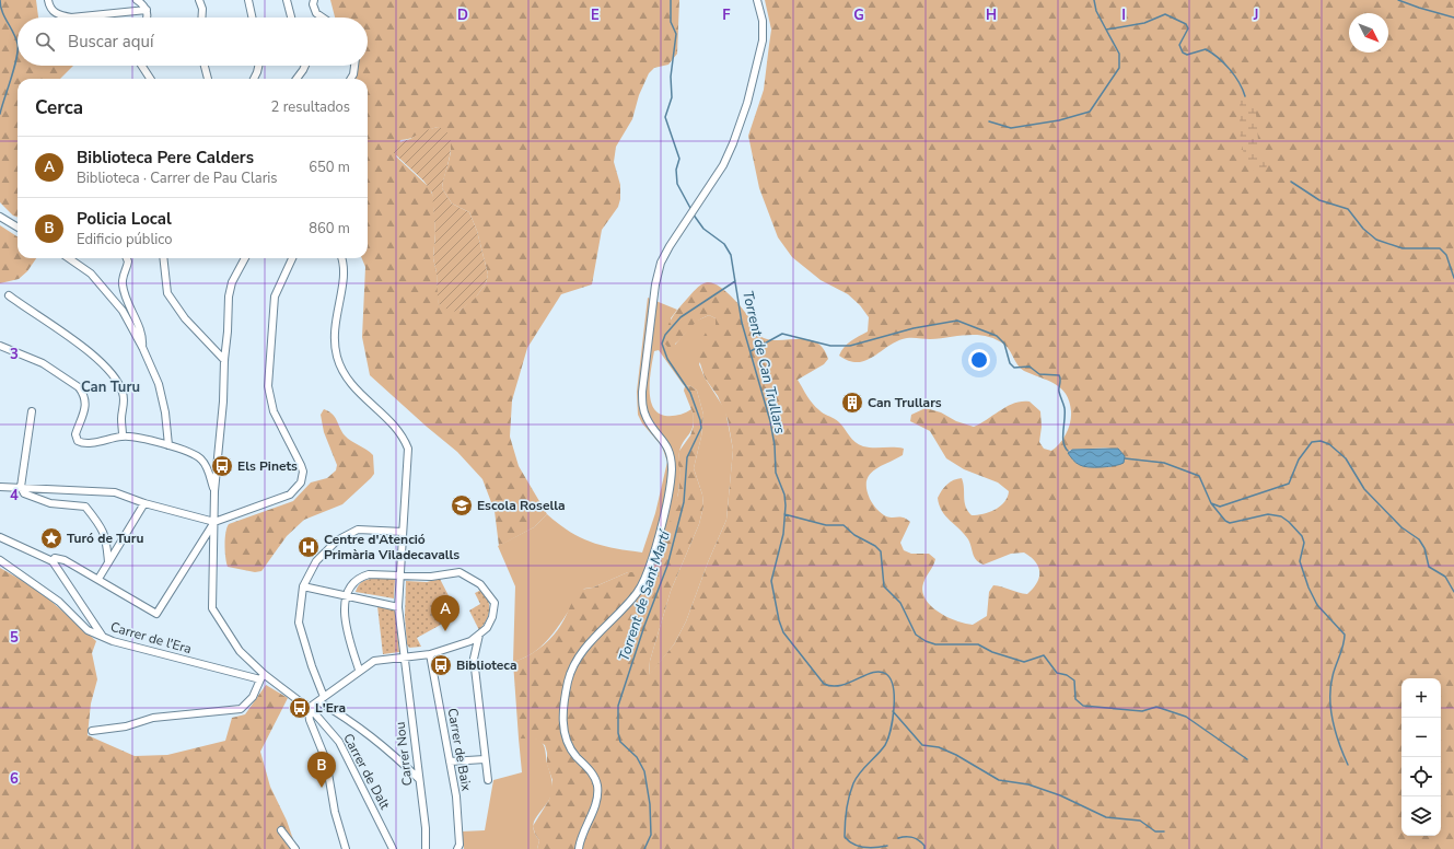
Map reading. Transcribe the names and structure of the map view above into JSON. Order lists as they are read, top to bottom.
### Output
{
  "streets": {
    "street": [
      "Carrer de l'Era",
      "Carrer de Baix",
      "Carrer Nou",
      "Carrer de Dalt"
    ]
  },
  "crossings": [
    ["Carrer de l'Era", "Carrer de Dalt"],
    ["Carrer de Baix", "Carrer Nou"]
  ],
  "districts": ["Can Turu"],
  "water": ["Torrent de Can Trullars", "Torrent de Sant Martí"],
  "places": {
    "building": ["Can Trullars"],
    "bus stop": ["Els Pinets", "Biblioteca", "L'Era"],
    "school or university": ["Escola Rosella"],
    "place": ["Turó de Turu"],
    "hospital": ["Centre d'Atenció Primària Viladecavalls"]
  },
  "north": "bottom right",
  "page": {
    "search": "Buscar aquí",
    "heading": ["Cerca", "2 resultados"],
    "list": [
      {
        "mark": "A",
        "name": "Biblioteca Pere Calders",
        "note": "Biblioteca · Carrer de Pau Claris",
        "value": "650 m"
      },
      {
        "mark": "B",
        "name": "Policia Local",
        "note": "Edificio público",
        "value": "860 m"
      }
    ],
    "pins": ["A", "B"],
    "map_buttons": ["+", "−"]
  },
  "grid": {
    "columns": [
      "D",
      "E",
      "F",
      "G",
      "H",
      "I",
      "J"
    ],
    "rows": [
      "3",
      "4",
      "5",
      "6"
    ]
  }
}
